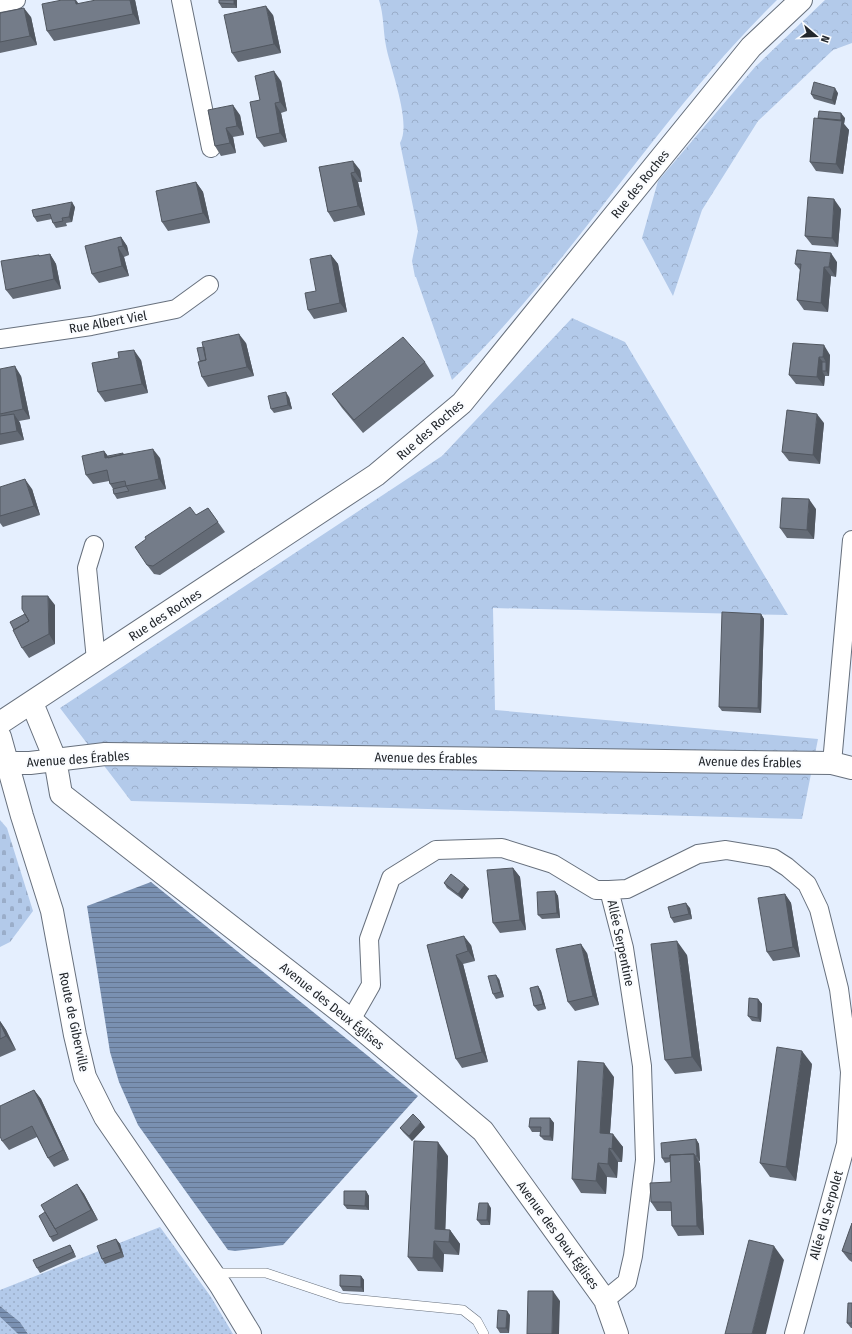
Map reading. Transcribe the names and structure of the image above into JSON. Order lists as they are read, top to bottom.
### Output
{
  "streets": {
    "street": [
      "Rue des Roches",
      "Rue Albert Viel",
      "Avenue des Érables",
      "Allée Serpentine",
      "Avenue des Deux Églises",
      "Route de Giberville",
      "Allée du Serpolet"
    ]
  },
  "crossings": [
    ["Rue des Roches", "Avenue des Deux Églises"],
    ["Avenue des Érables", "Avenue des Deux Églises"],
    ["Avenue des Érables", "Route de Giberville"],
    ["Allée Serpentine", "Avenue des Deux Églises"],
    ["Allée Serpentine", "Allée du Serpolet"]
  ],
  "north": "right"
}
